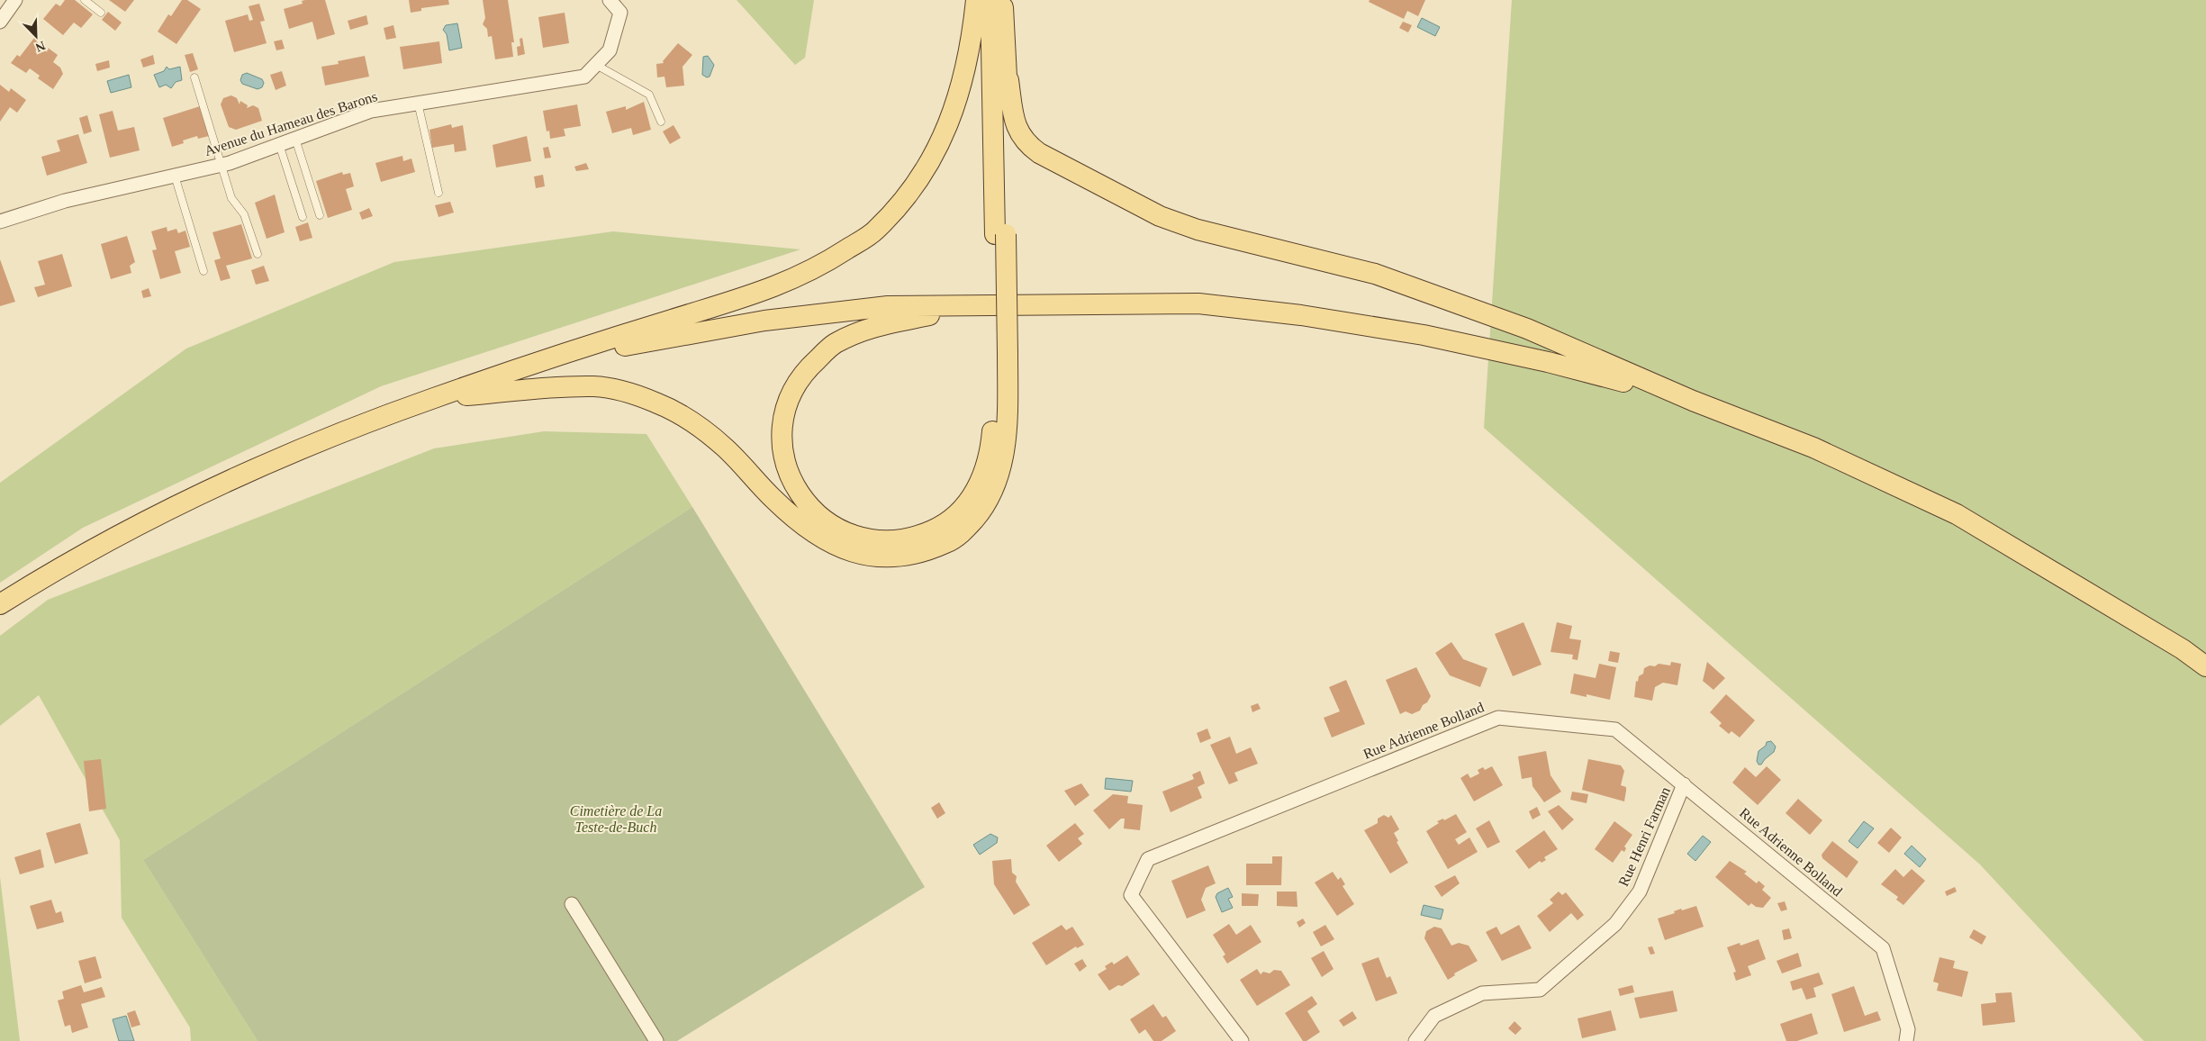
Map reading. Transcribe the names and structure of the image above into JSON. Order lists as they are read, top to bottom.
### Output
{
  "streets": {
    "street": ["Avenue du Hameau des Barons", "Rue Adrienne Bolland", "Rue Henri Farman"]
  },
  "crossings": [
    ["Rue Adrienne Bolland", "Rue Henri Farman"]
  ],
  "parks": ["Cimetière de La Teste-de-Buch"],
  "north": "bottom right"
}
